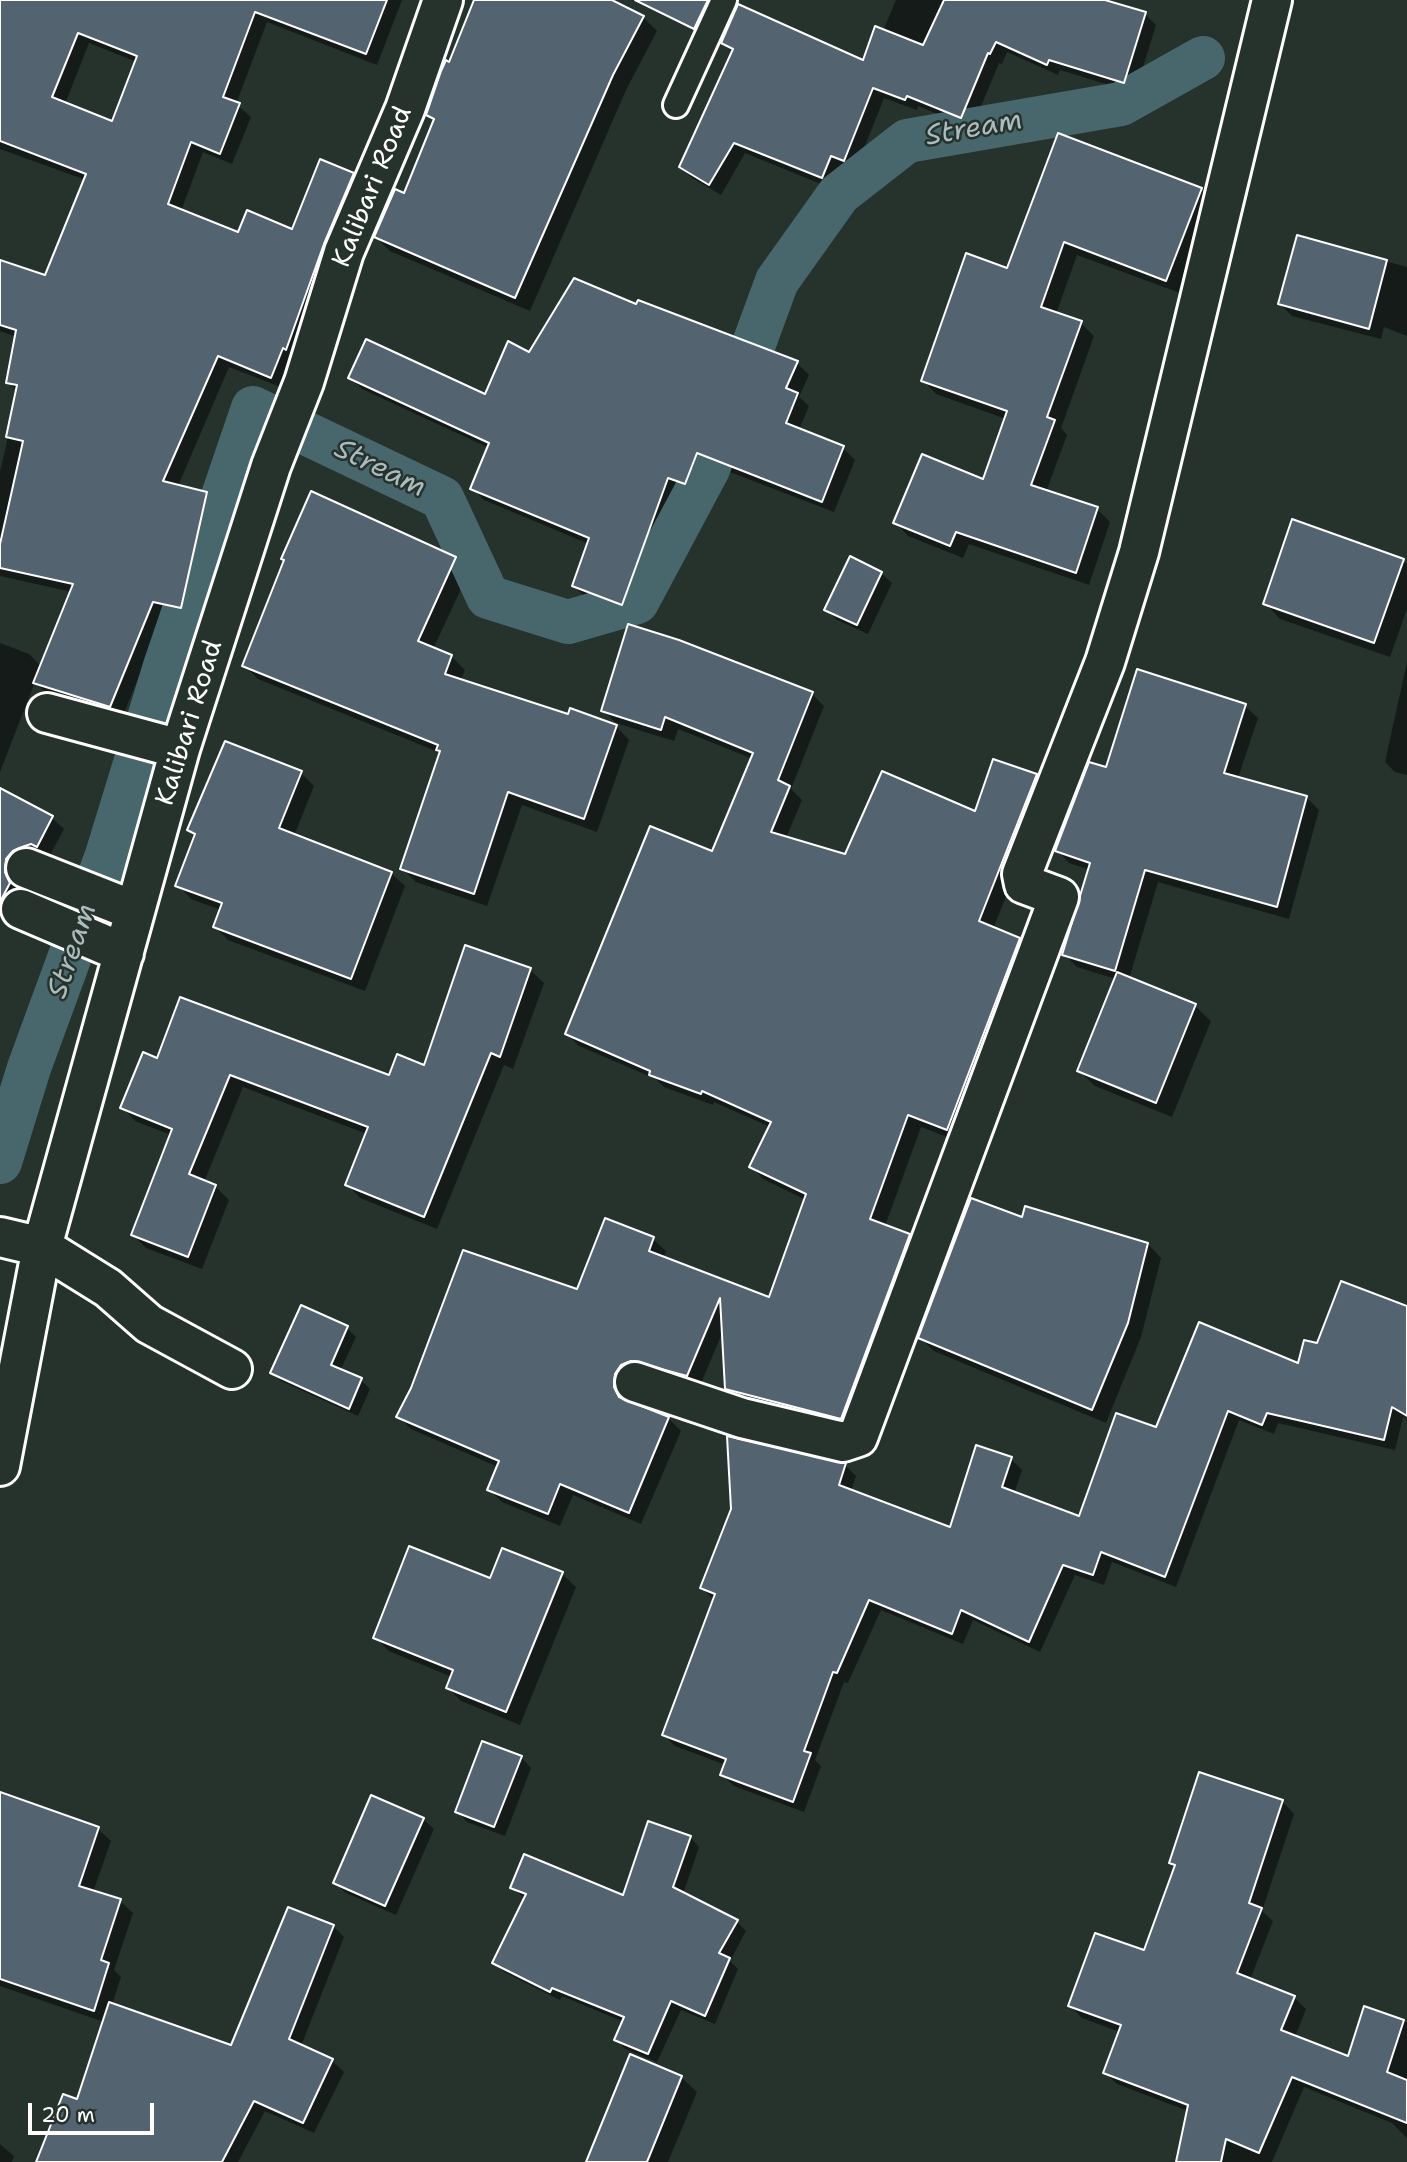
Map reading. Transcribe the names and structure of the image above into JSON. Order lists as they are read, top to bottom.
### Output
{
  "streets": {
    "street": ["Kalibari Road"]
  },
  "water": ["Stream"],
  "scale_bar": "20 m"
}
